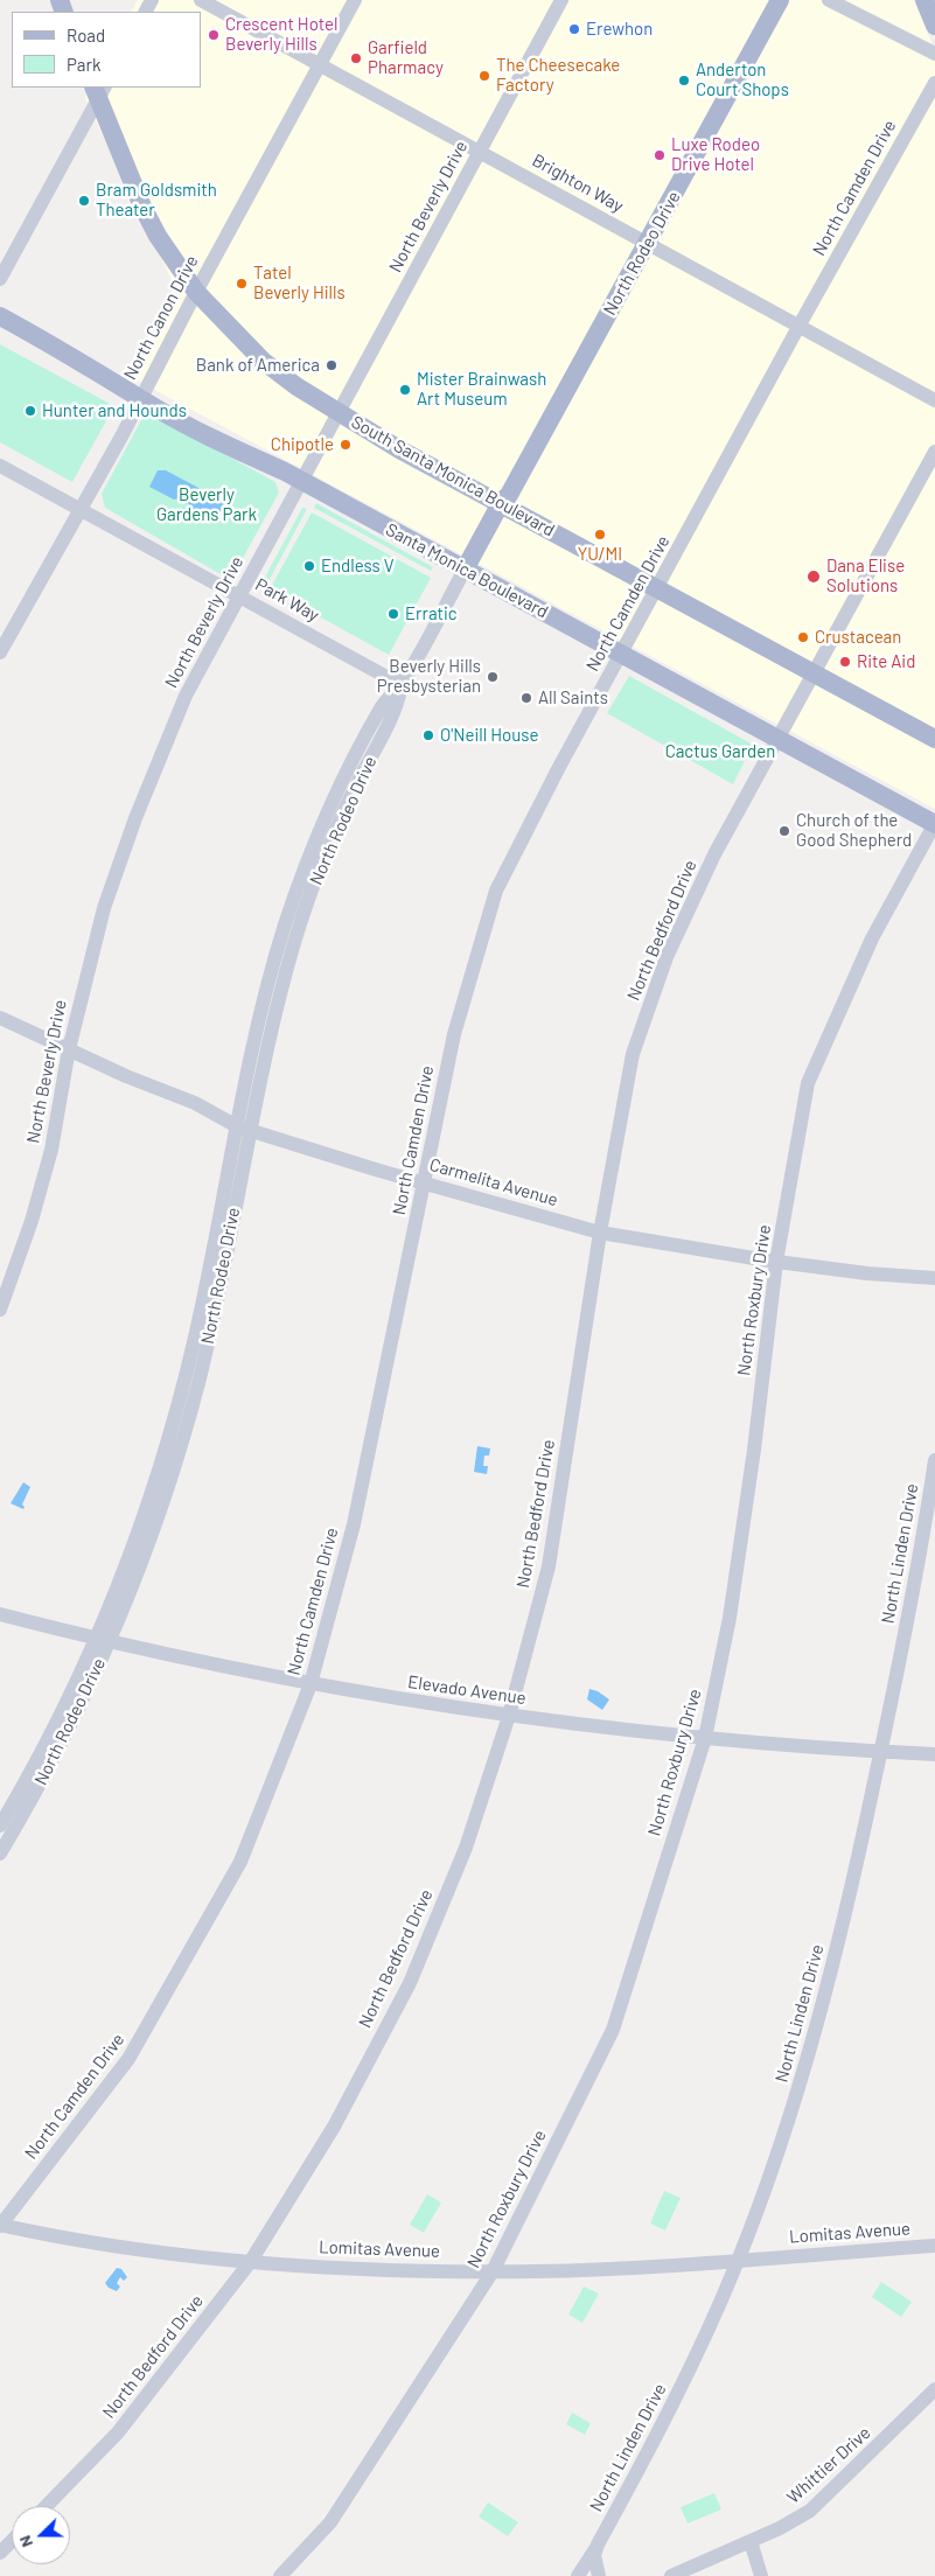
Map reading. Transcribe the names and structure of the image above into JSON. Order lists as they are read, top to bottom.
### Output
{
  "streets": {
    "main road": ["North Rodeo Drive", "South Santa Monica Boulevard", "Santa Monica Boulevard"],
    "street": [
      "Brighton Way",
      "North Camden Drive",
      "North Beverly Drive",
      "North Canon Drive",
      "Park Way",
      "North Bedford Drive",
      "Carmelita Avenue",
      "North Roxbury Drive",
      "North Linden Drive",
      "Elevado Avenue",
      "Lomitas Avenue",
      "Whittier Drive"
    ]
  },
  "crossings": [
    ["Brighton Way", "North Camden Drive"],
    ["Brighton Way", "North Beverly Drive"],
    ["Brighton Way", "North Rodeo Drive"],
    ["Brighton Way", "North Canon Drive"],
    ["North Camden Drive", "South Santa Monica Boulevard"],
    ["North Camden Drive", "Santa Monica Boulevard"],
    ["North Camden Drive", "Carmelita Avenue"],
    ["North Camden Drive", "Elevado Avenue"],
    ["North Camden Drive", "Lomitas Avenue"],
    ["North Beverly Drive", "South Santa Monica Boulevard"],
    ["North Beverly Drive", "Santa Monica Boulevard"],
    ["North Beverly Drive", "Park Way"],
    ["North Beverly Drive", "Carmelita Avenue"],
    ["North Rodeo Drive", "South Santa Monica Boulevard"],
    ["North Rodeo Drive", "Santa Monica Boulevard"],
    ["North Rodeo Drive", "Park Way"],
    ["North Rodeo Drive", "Carmelita Avenue"],
    ["North Rodeo Drive", "Elevado Avenue"],
    ["North Canon Drive", "South Santa Monica Boulevard"],
    ["North Canon Drive", "Santa Monica Boulevard"],
    ["North Canon Drive", "Park Way"],
    ["South Santa Monica Boulevard", "North Bedford Drive"],
    ["Santa Monica Boulevard", "North Bedford Drive"],
    ["Santa Monica Boulevard", "North Roxbury Drive"],
    ["North Bedford Drive", "Carmelita Avenue"],
    ["North Bedford Drive", "Elevado Avenue"],
    ["North Bedford Drive", "Lomitas Avenue"],
    ["Carmelita Avenue", "North Roxbury Drive"],
    ["North Roxbury Drive", "Elevado Avenue"],
    ["North Roxbury Drive", "Lomitas Avenue"],
    ["North Linden Drive", "Elevado Avenue"],
    ["North Linden Drive", "Lomitas Avenue"]
  ],
  "parks": ["Beverly Gardens Park", "Cactus Garden"],
  "places": [
    "Erewhon",
    "Crescent Hotel Beverly Hills",
    "Garfield Pharmacy",
    "The Cheesecake Factory",
    "Anderton Court Shops",
    "Luxe Rodeo Drive Hotel",
    "Bram Goldsmith Theater",
    "Tatel Beverly Hills",
    "Bank of America",
    "Mister Brainwash Art Museum",
    "Hunter and Hounds",
    "Chipotle",
    "YU/MI",
    "Endless V",
    "Dana Elise Solutions",
    "Erratic",
    "Crustacean",
    "Rite Aid",
    "Beverly Hills Presbysterian",
    "All Saints",
    "O'Neill House",
    "Church of the Good Shepherd"
  ],
  "legend": ["Road", "Park"],
  "north": "left"
}
